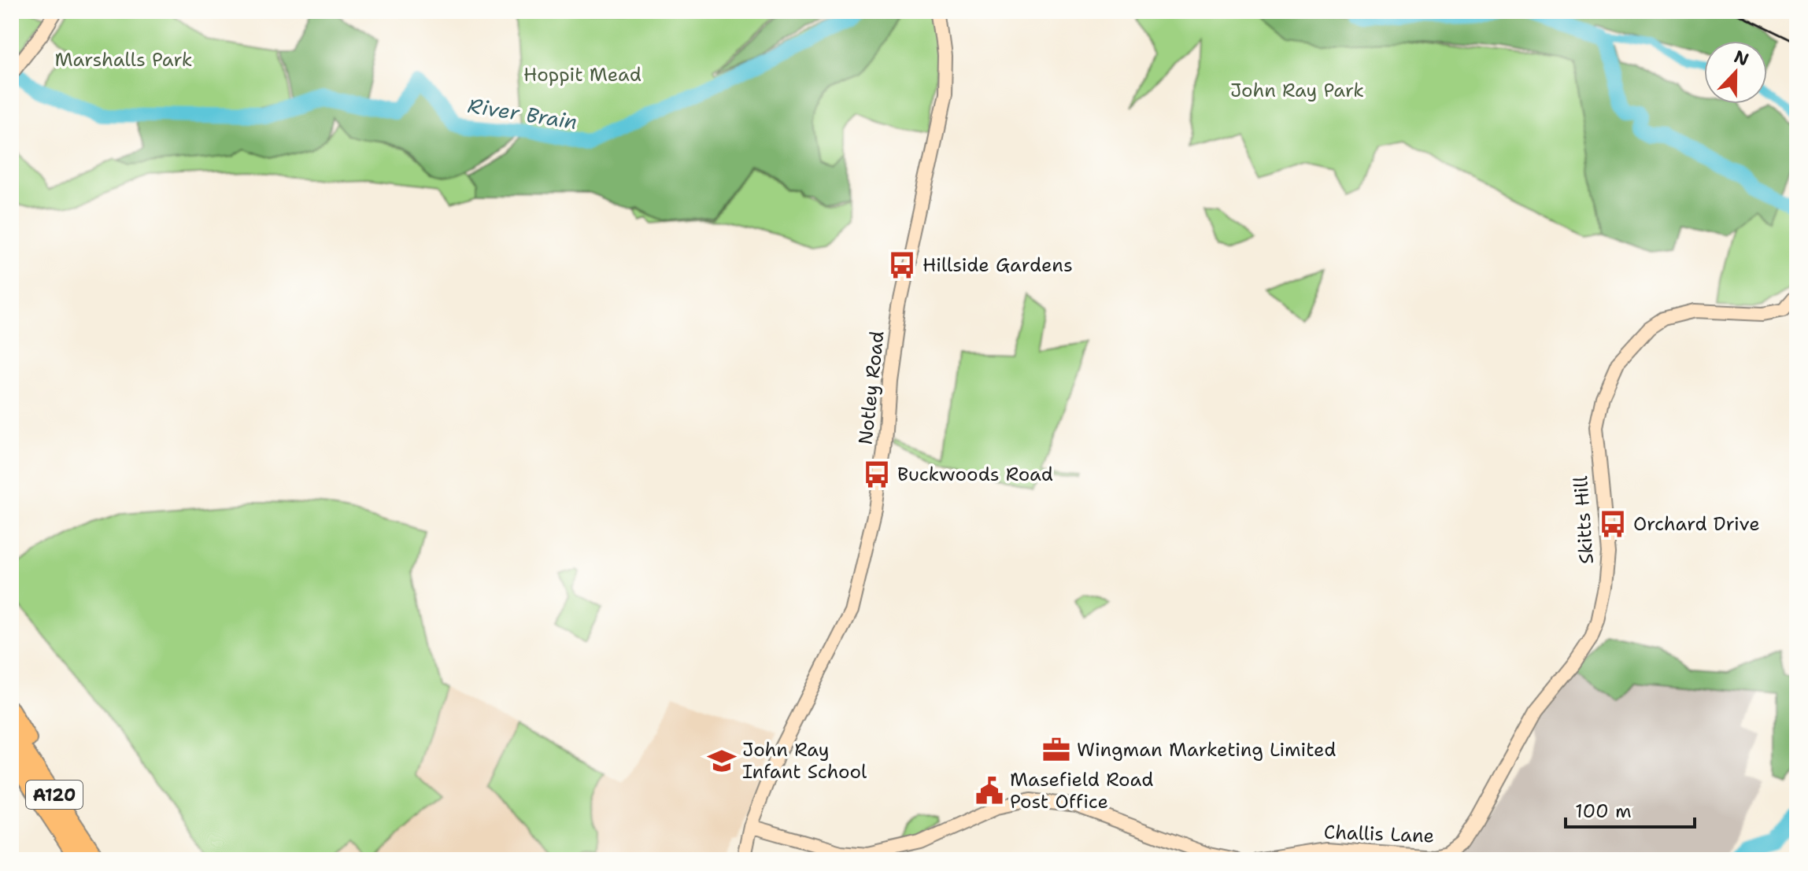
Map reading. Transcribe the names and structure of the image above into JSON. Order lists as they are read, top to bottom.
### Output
{
  "streets": {
    "highway": ["A120"],
    "street": ["Notley Road", "Skitts Hill", "Challis Lane"]
  },
  "crossings": [
    ["Skitts Hill", "Challis Lane"]
  ],
  "water": ["River Brain"],
  "parks": ["Marshalls Park", "Hoppit Mead", "John Ray Park"],
  "places": {
    "bus stop": ["Hillside Gardens", "Buckwoods Road", "Orchard Drive"],
    "office": ["Wingman Marketing Limited"],
    "school or university": ["John Ray Infant School"],
    "public building": ["Masefield Road Post Office"]
  },
  "scale_bar": "100 m",
  "north": "top"
}
